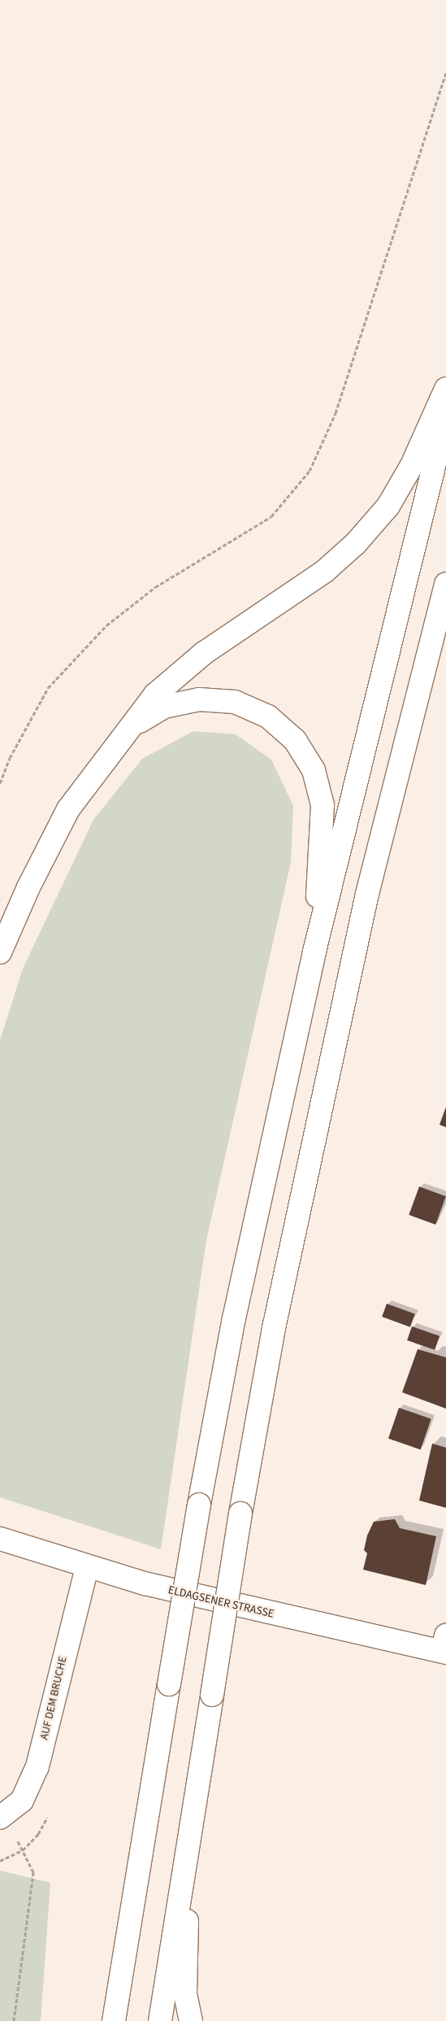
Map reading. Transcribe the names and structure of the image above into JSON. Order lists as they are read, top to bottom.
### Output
{
  "streets": {
    "main road": ["ELDAGSENER STRASSE", "AUF DEM BRUCHE"]
  },
  "crossings": [
    ["ELDAGSENER STRASSE", "AUF DEM BRUCHE"]
  ]
}
